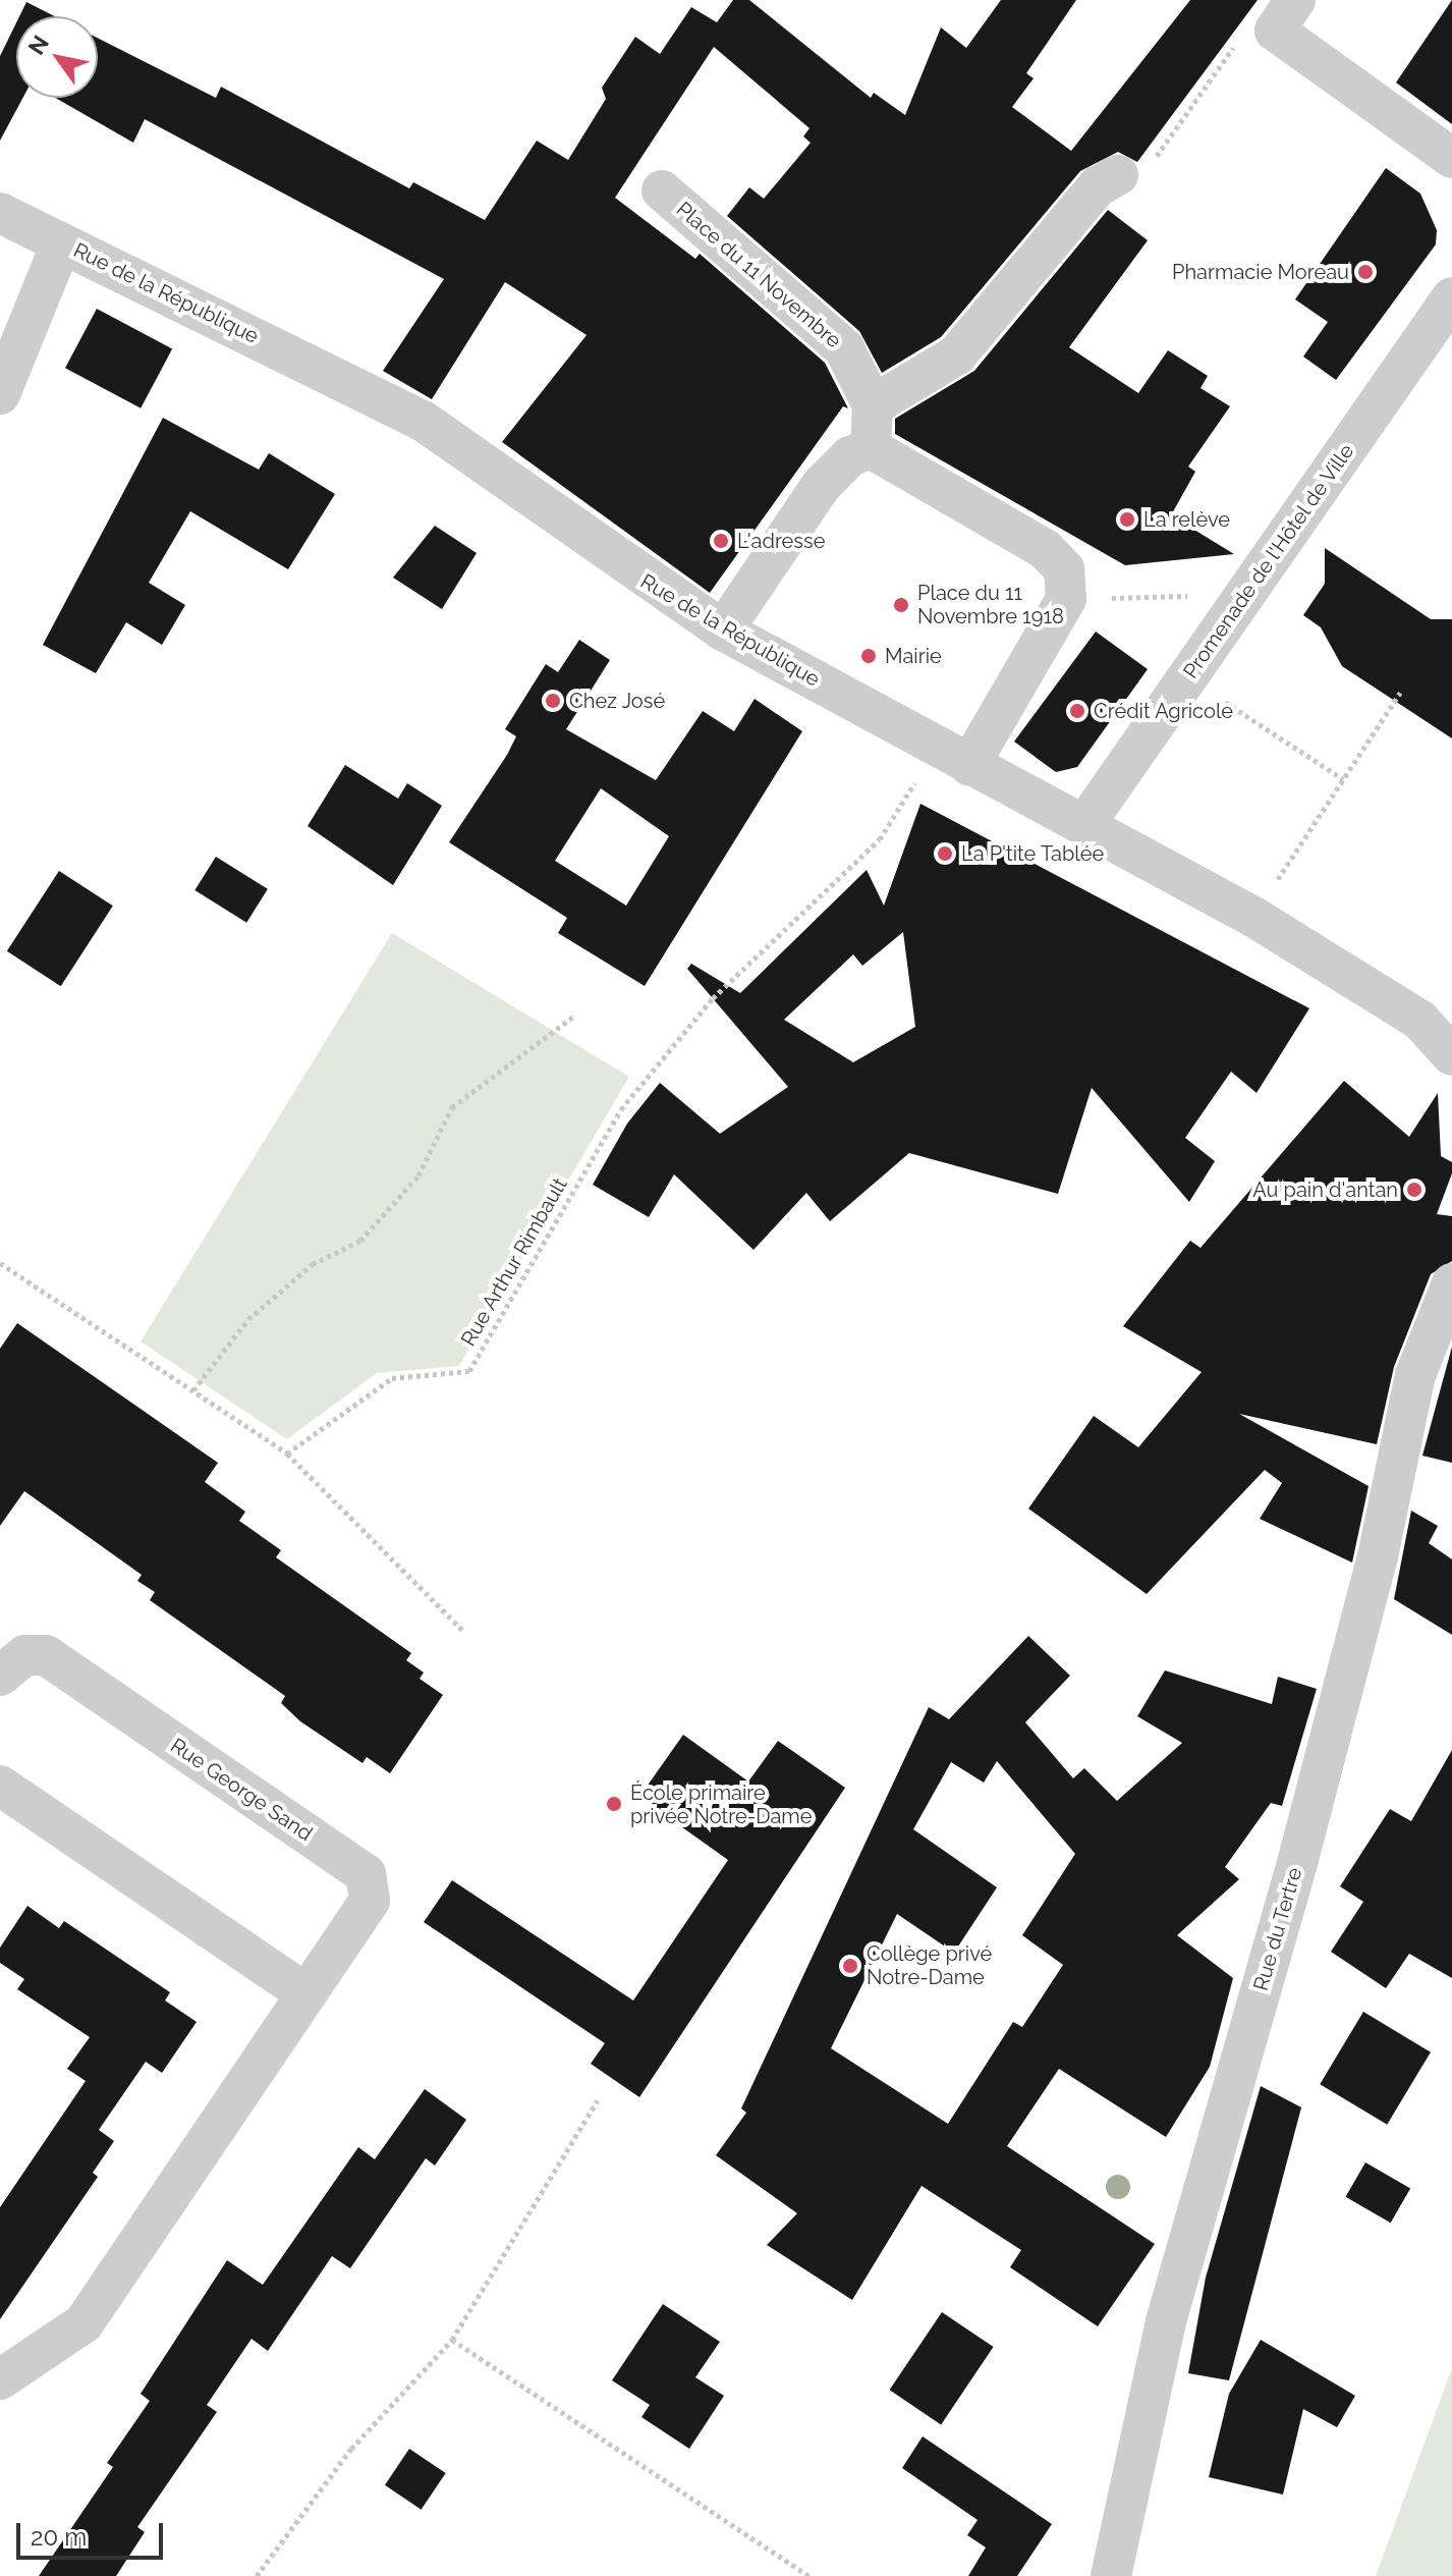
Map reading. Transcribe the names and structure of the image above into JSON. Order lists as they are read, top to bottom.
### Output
{
  "streets": {
    "street": [
      "Place du 11 Novembre",
      "Rue de la République",
      "Promenade de l'Hôtel de Ville",
      "Rue George Sand",
      "Rue du Tertre"
    ],
    "path": ["Rue Arthur Rimbault"]
  },
  "crossings": [
    ["Rue de la République", "Promenade de l'Hôtel de Ville"],
    ["Rue de la République", "Rue Arthur Rimbault"]
  ],
  "places": [
    "Pharmacie Moreau",
    "La relève",
    "L'adresse",
    "Place du 11 Novembre 1918",
    "Mairie",
    "Chez José",
    "Crédit Agricole",
    "La P'tite Tablée",
    "Au pain d'antan",
    "École primaire privée Notre-Dame",
    "Collège privé Notre-Dame"
  ],
  "scale_bar": "20 m",
  "north": "top left"
}
